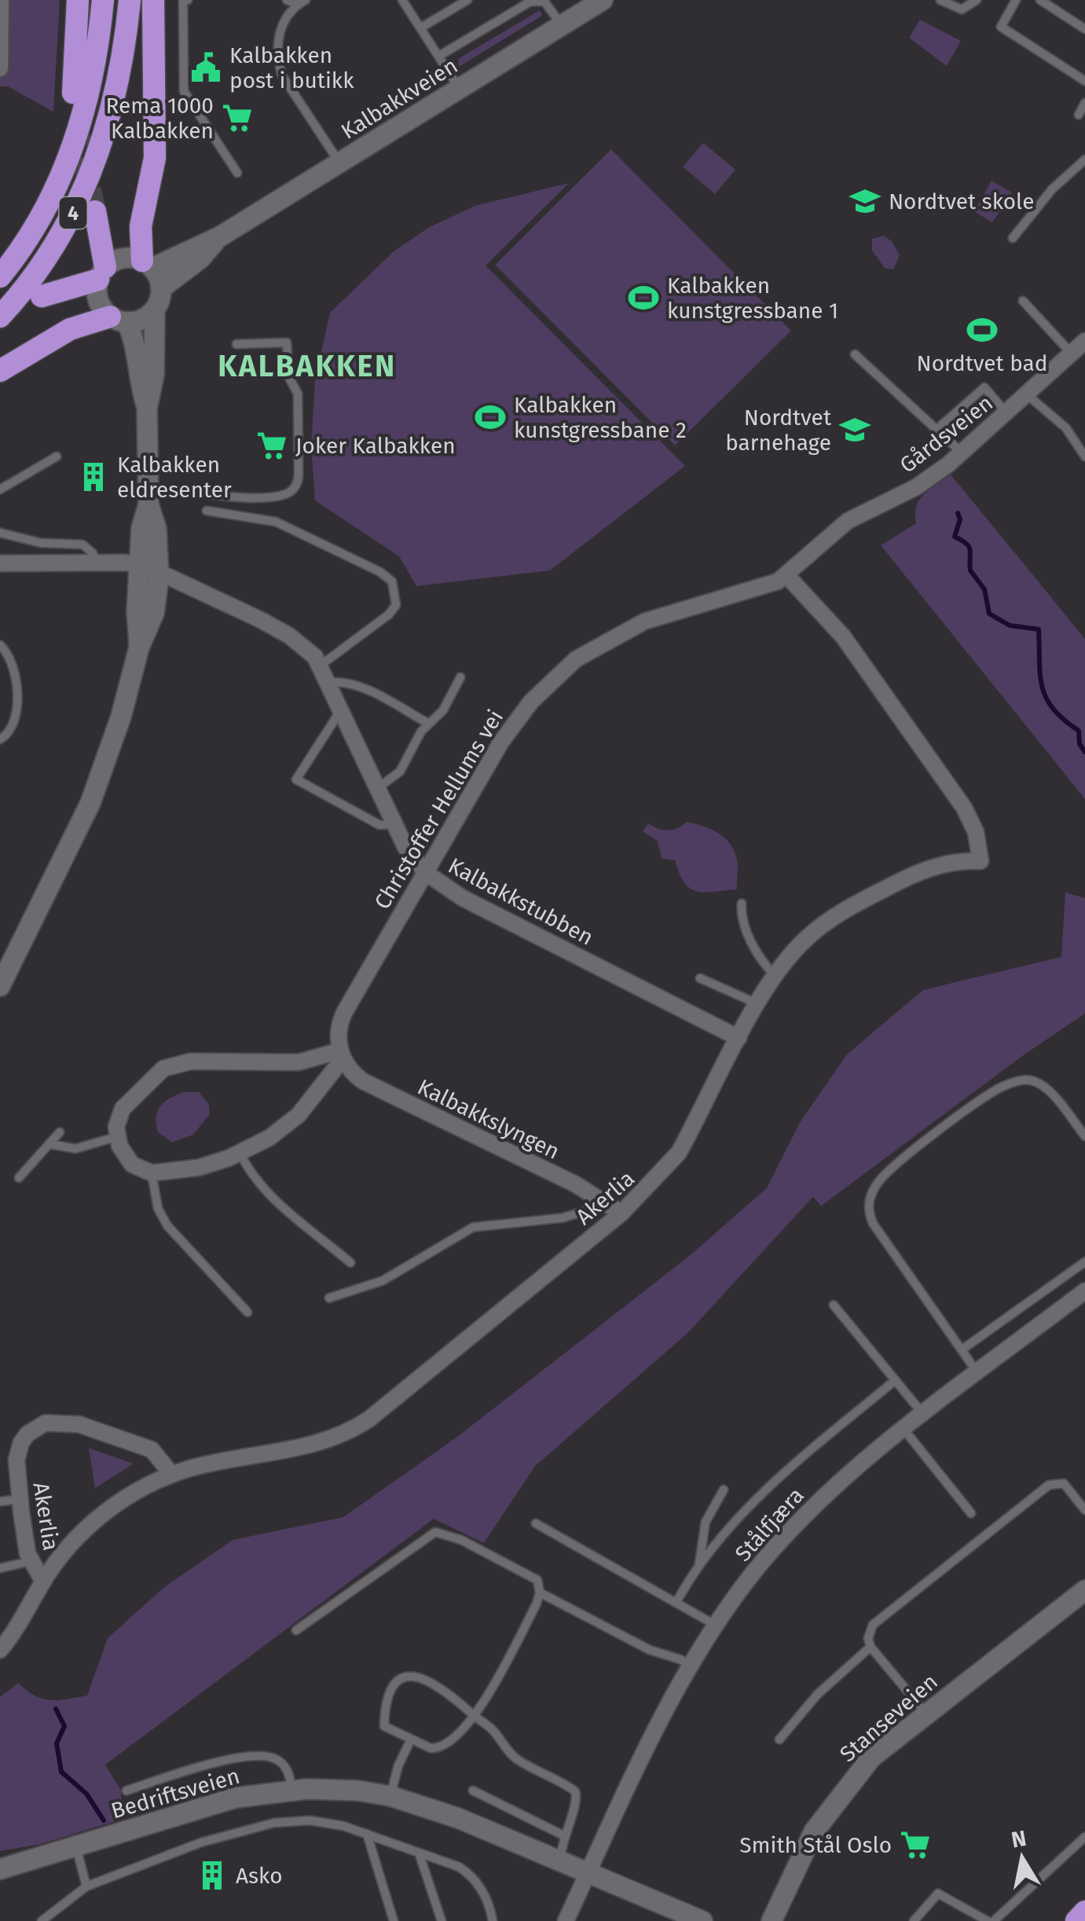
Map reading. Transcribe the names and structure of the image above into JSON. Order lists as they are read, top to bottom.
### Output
{
  "streets": {
    "highway": ["4"],
    "street": [
      "Kalbakkveien",
      "Gårdsveien",
      "Christoffer Hellums vei",
      "Kalbakkstubben",
      "Kalbakkslyngen",
      "Akerlia",
      "Stålfjæra",
      "Stanseveien",
      "Bedriftsveien"
    ]
  },
  "crossings": [
    ["Gårdsveien", "Christoffer Hellums vei"],
    ["Gårdsveien", "Akerlia"],
    ["Christoffer Hellums vei", "Kalbakkstubben"],
    ["Christoffer Hellums vei", "Kalbakkslyngen"],
    ["Christoffer Hellums vei", "Akerlia"],
    ["Kalbakkstubben", "Akerlia"],
    ["Kalbakkslyngen", "Akerlia"],
    ["Stålfjæra", "Bedriftsveien"]
  ],
  "districts": ["KALBAKKEN"],
  "places": {
    "public building": ["Kalbakken post i butikk"],
    "supermarket": ["Rema 1000 Kalbakken", "Joker Kalbakken", "Smith Stål Oslo"],
    "school or university": ["Nordtvet skole", "Nordtvet barnehage"],
    "sports": ["Kalbakken kunstgressbane 1", "Nordtvet bad", "Kalbakken kunstgressbane 2"],
    "building": ["Kalbakken eldresenter", "Asko"]
  },
  "north": "top"
}
